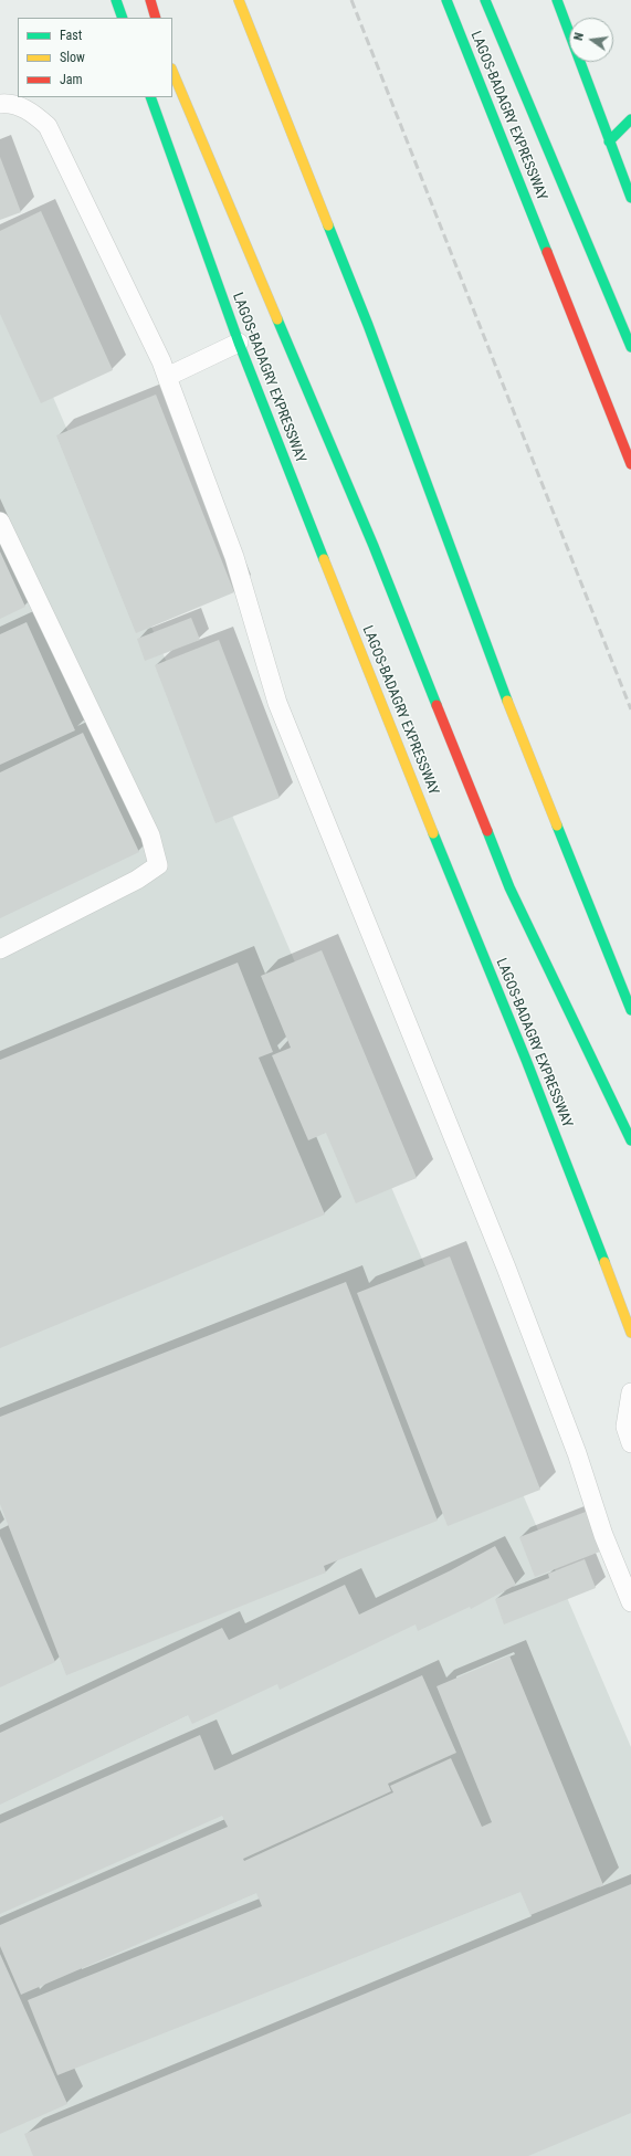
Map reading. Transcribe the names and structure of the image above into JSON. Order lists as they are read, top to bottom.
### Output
{
  "streets": {
    "main road": ["LAGOS-BADAGRY EXPRESSWAY"]
  },
  "legend": ["Fast", "Slow", "Jam"],
  "north": "left"
}
